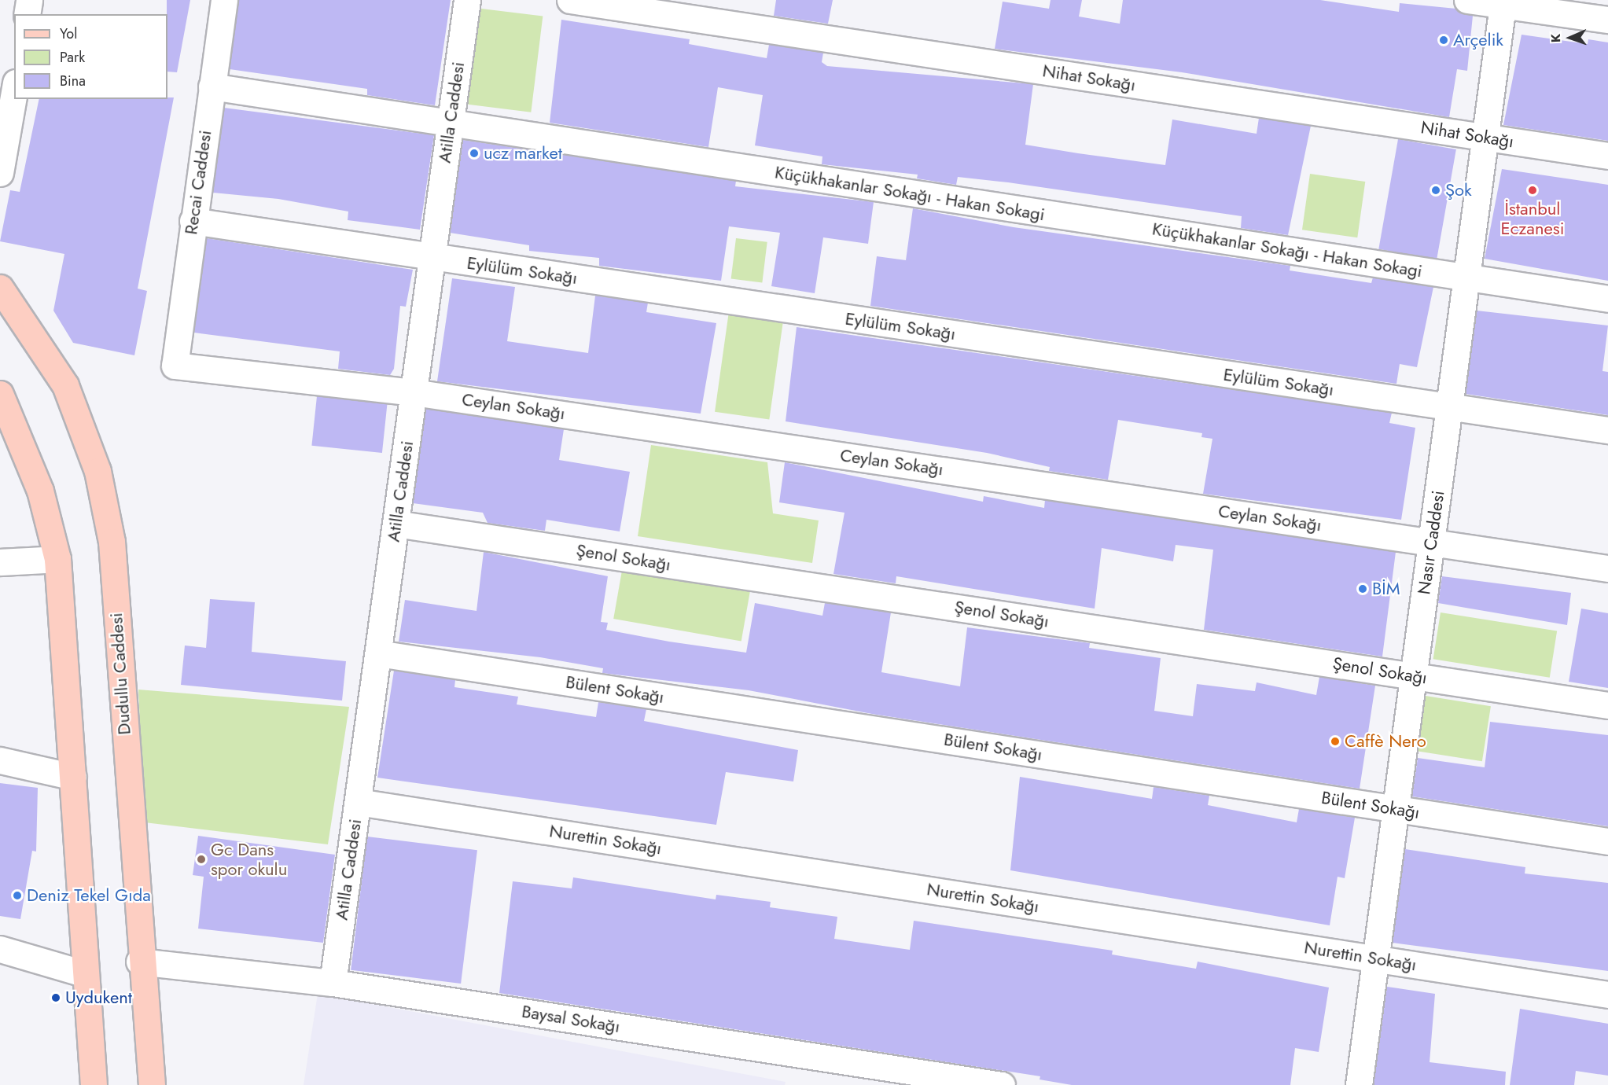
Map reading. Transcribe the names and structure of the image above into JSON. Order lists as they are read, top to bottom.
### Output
{
  "streets": {
    "main road": ["Dudullu Caddesi"],
    "street": [
      "Nihat Sokağı",
      "Atilla Caddesi",
      "Recai Caddesi",
      "Küçükhakanlar Sokağı - Hakan Sokagi",
      "Eylülüm Sokağı",
      "Ceylan Sokağı",
      "Nasır Caddesi",
      "Şenol Sokağı",
      "Bülent Sokağı",
      "Nurettin Sokağı",
      "Baysal Sokağı"
    ]
  },
  "crossings": [
    ["Nihat Sokağı", "Nasır Caddesi"],
    ["Atilla Caddesi", "Küçükhakanlar Sokağı - Hakan Sokagi"],
    ["Atilla Caddesi", "Eylülüm Sokağı"],
    ["Atilla Caddesi", "Ceylan Sokağı"],
    ["Atilla Caddesi", "Şenol Sokağı"],
    ["Atilla Caddesi", "Bülent Sokağı"],
    ["Atilla Caddesi", "Nurettin Sokağı"],
    ["Atilla Caddesi", "Baysal Sokağı"],
    ["Recai Caddesi", "Küçükhakanlar Sokağı - Hakan Sokagi"],
    ["Recai Caddesi", "Eylülüm Sokağı"],
    ["Recai Caddesi", "Ceylan Sokağı"],
    ["Küçükhakanlar Sokağı - Hakan Sokagi", "Nasır Caddesi"],
    ["Eylülüm Sokağı", "Nasır Caddesi"],
    ["Ceylan Sokağı", "Nasır Caddesi"],
    ["Nasır Caddesi", "Şenol Sokağı"],
    ["Nasır Caddesi", "Bülent Sokağı"],
    ["Nasır Caddesi", "Nurettin Sokağı"],
    ["Dudullu Caddesi", "Baysal Sokağı"]
  ],
  "places": [
    "Arçelik",
    "ucz market",
    "Şok",
    "İstanbul Eczanesi",
    "BİM",
    "Caffè Nero",
    "Gc Dans spor okulu",
    "Deniz Tekel Gıda",
    "Uydukent"
  ],
  "legend": ["Yol", "Park", "Bina"],
  "north": "left"
}
